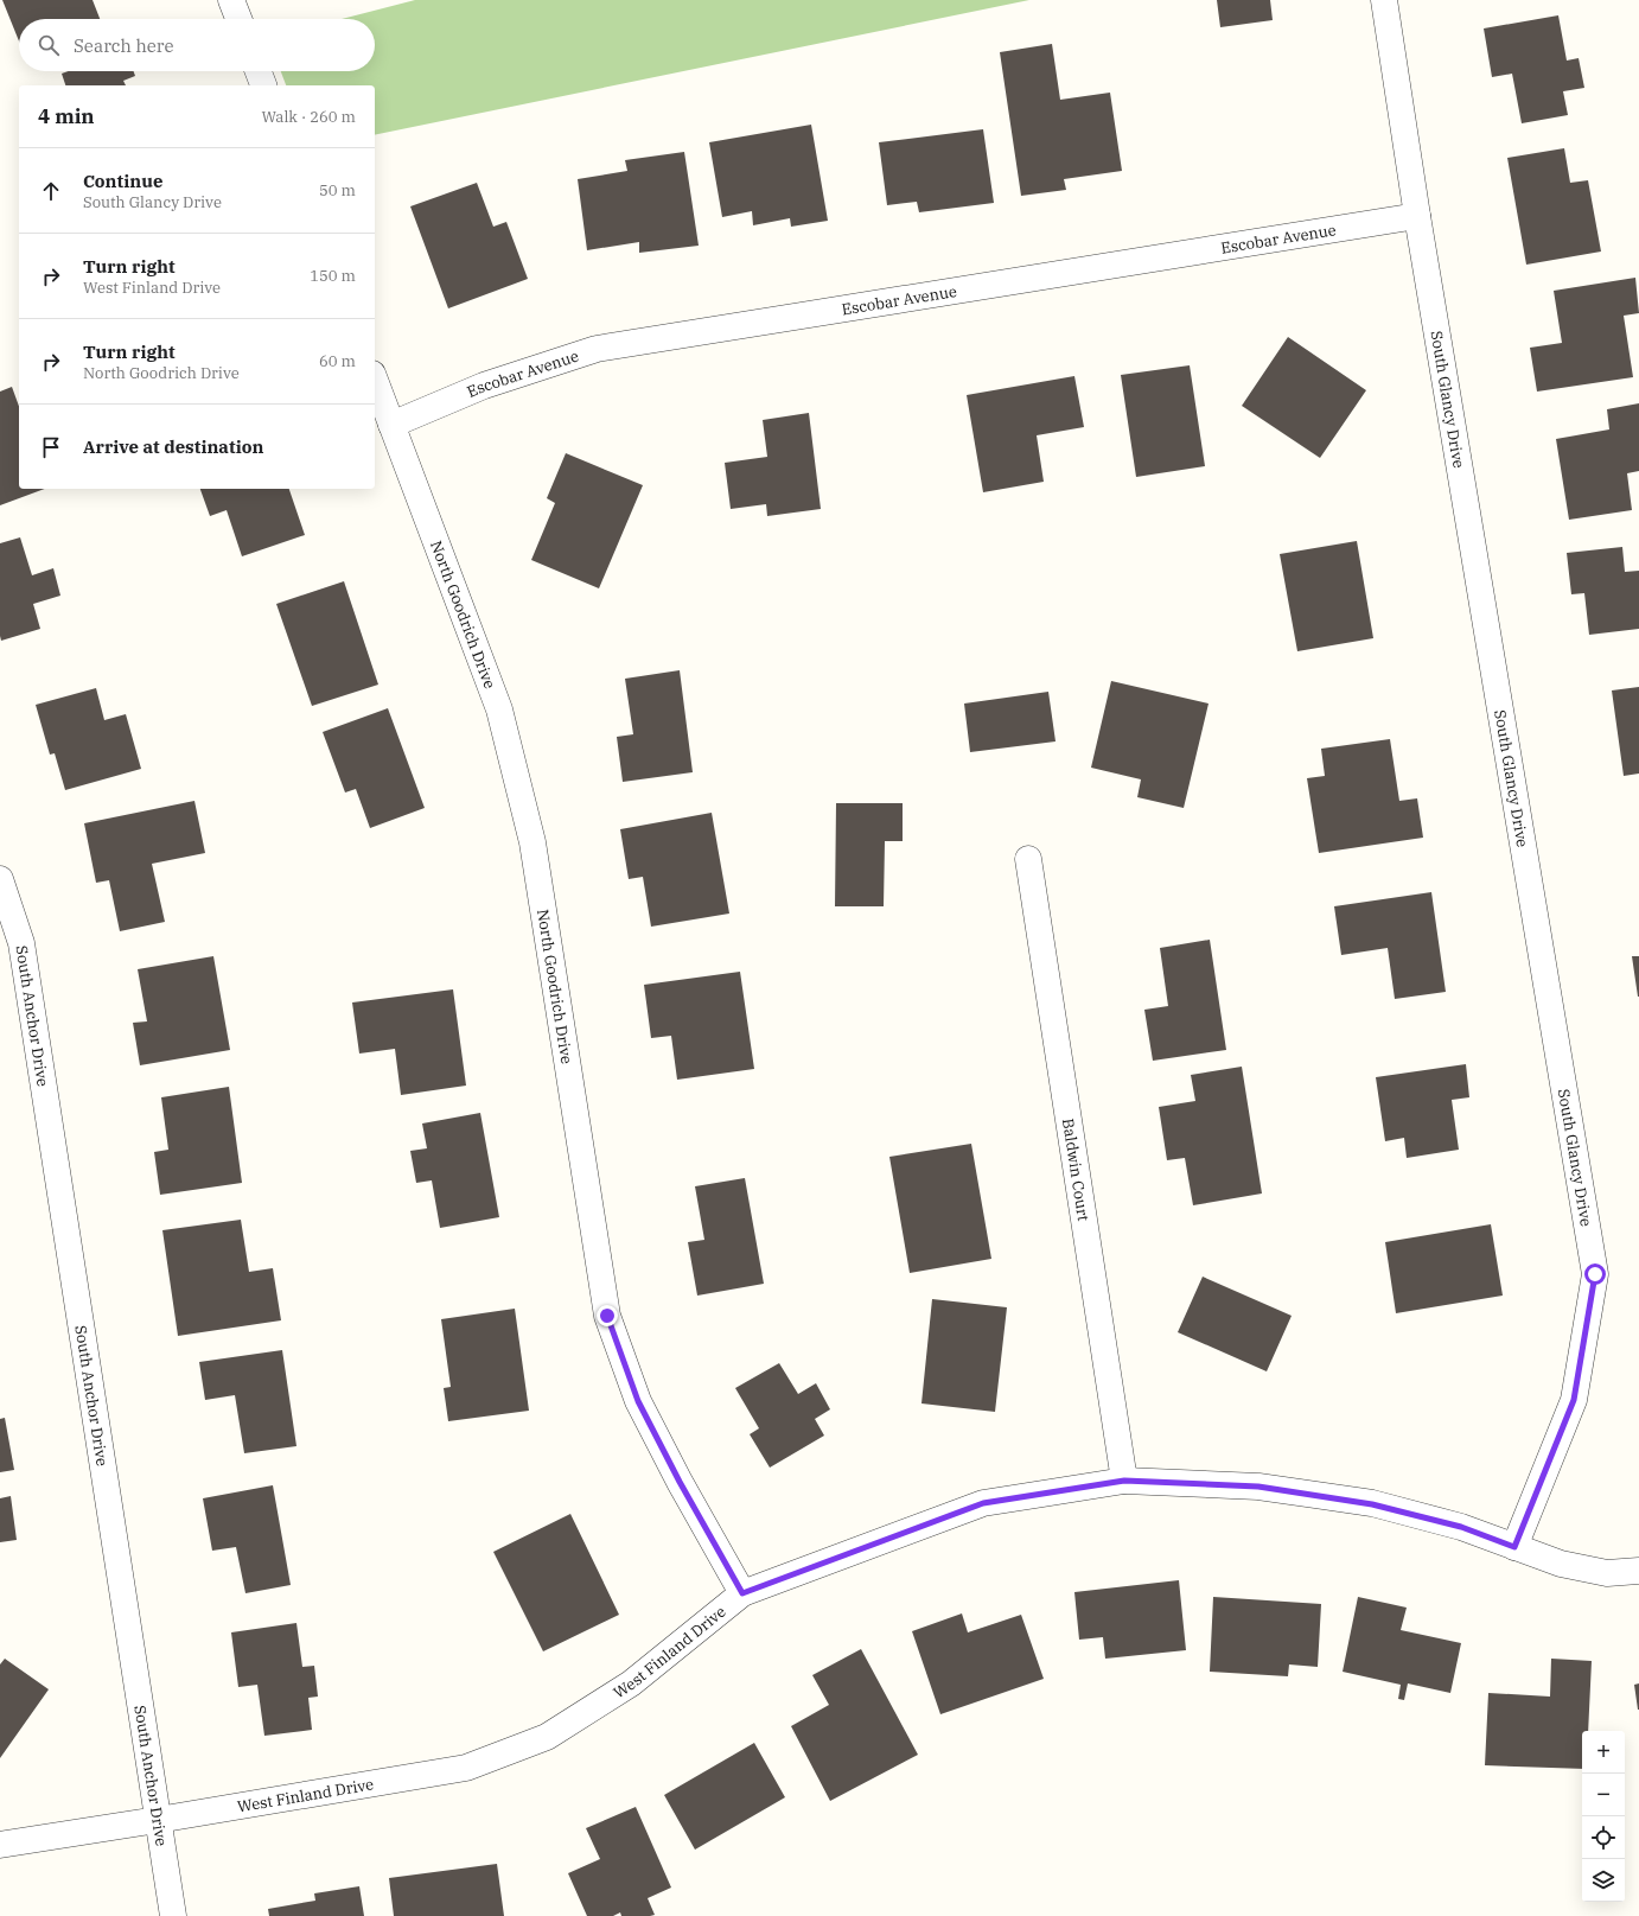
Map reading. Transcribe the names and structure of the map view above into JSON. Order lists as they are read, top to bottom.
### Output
{
  "streets": {
    "street": [
      "Escobar Avenue",
      "South Glancy Drive",
      "North Goodrich Drive",
      "South Anchor Drive",
      "Baldwin Court",
      "West Finland Drive"
    ]
  },
  "crossings": [
    ["Escobar Avenue", "South Glancy Drive"],
    ["Escobar Avenue", "North Goodrich Drive"],
    ["South Glancy Drive", "West Finland Drive"],
    ["North Goodrich Drive", "West Finland Drive"],
    ["South Anchor Drive", "West Finland Drive"],
    ["Baldwin Court", "West Finland Drive"]
  ],
  "page": {
    "search": "Search here",
    "heading": ["4 min", "Walk · 260 m"],
    "list": [
      ["Continue", "South Glancy Drive", "50 m"],
      ["Turn right", "West Finland Drive", "150 m"],
      ["Turn right", "North Goodrich Drive", "60 m"],
      "Arrive at destination"
    ],
    "map_buttons": ["+", "−"]
  }
}
